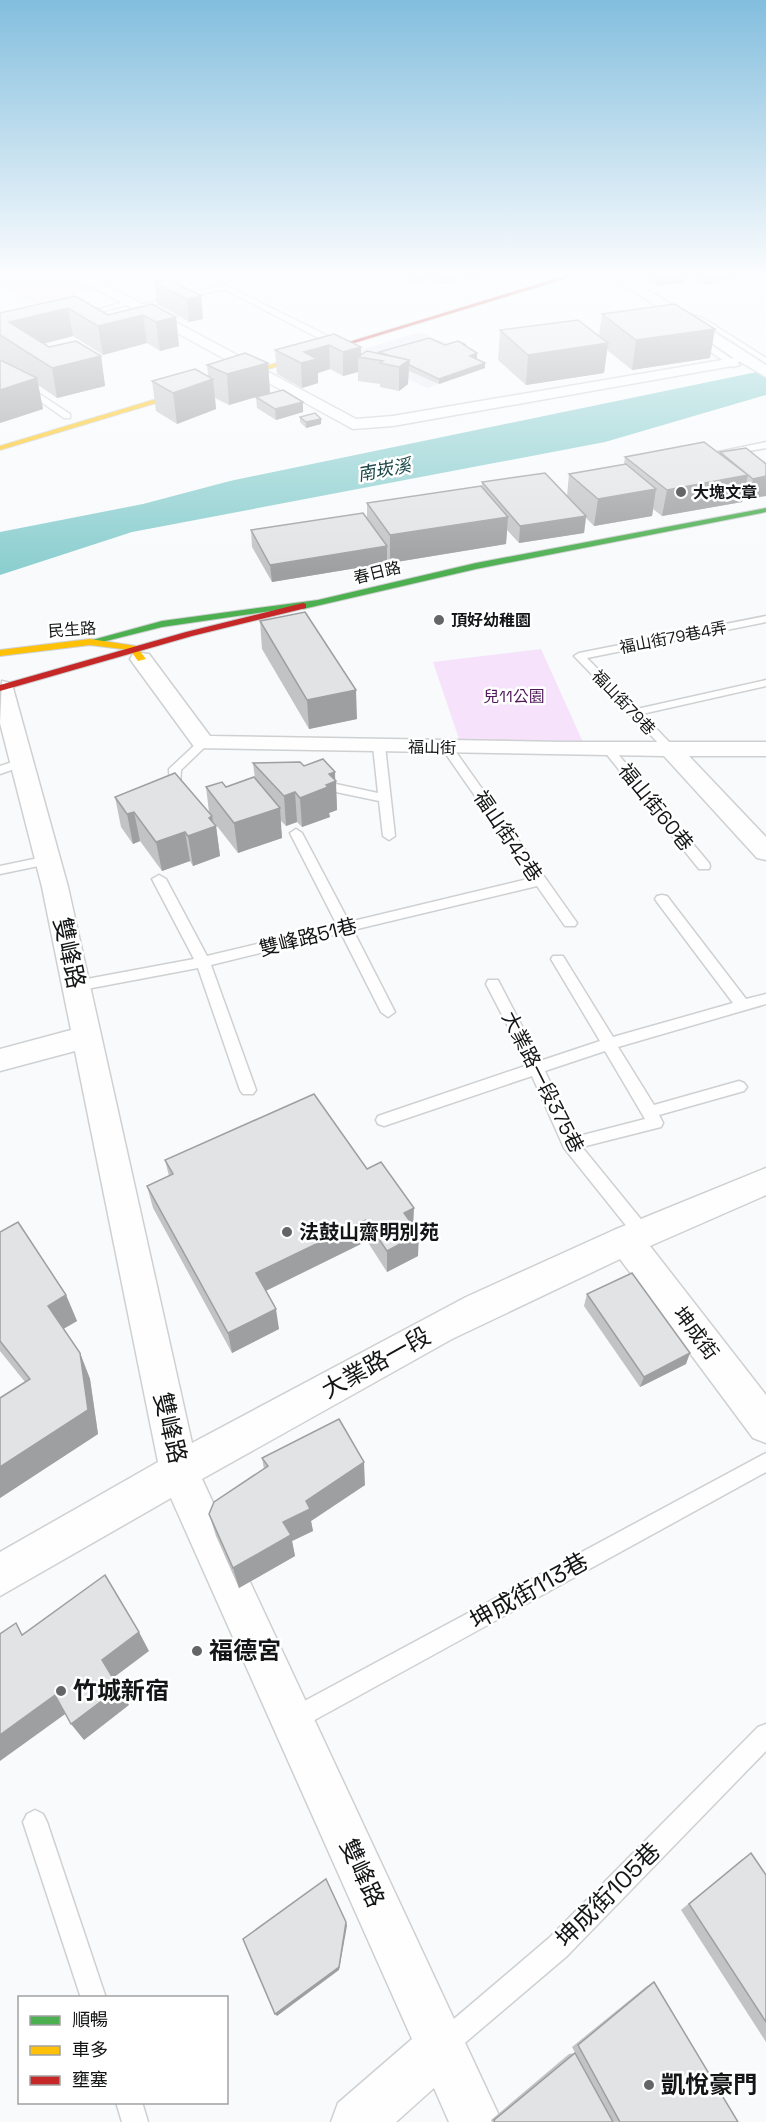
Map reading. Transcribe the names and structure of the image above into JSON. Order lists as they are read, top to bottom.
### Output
{
  "streets": {
    "street": [
      "春日路",
      "民生路",
      "福山街",
      "雙峰路",
      "坤成街",
      "大業路一段"
    ],
    "lane": [
      "福山街79巷4弄",
      "福山街79巷",
      "福山街60巷",
      "福山街42巷",
      "雙峰路51巷",
      "大業路一段375巷",
      "坤成街113巷",
      "坤成街105巷"
    ]
  },
  "crossings": [
    ["春日路", "民生路"],
    ["春日路", "雙峰路"],
    ["民生路", "雙峰路"],
    ["福山街79巷4弄", "福山街79巷"],
    ["福山街79巷", "福山街"],
    ["福山街", "福山街60巷"],
    ["福山街", "福山街42巷"],
    ["福山街42巷", "雙峰路51巷"],
    ["雙峰路51巷", "雙峰路"],
    ["雙峰路", "大業路一段"],
    ["雙峰路", "坤成街113巷"],
    ["雙峰路", "坤成街105巷"],
    ["大業路一段375巷", "坤成街"],
    ["大業路一段375巷", "大業路一段"],
    ["坤成街", "大業路一段"]
  ],
  "water": ["南崁溪"],
  "parks": ["兒11公園"],
  "places": [
    "大塊文章",
    "頂好幼稚園",
    "法鼓山齋明別苑",
    "福德宮",
    "竹城新宿",
    "凱悅豪門"
  ],
  "legend": ["順暢", "車多", "壅塞"]
}
